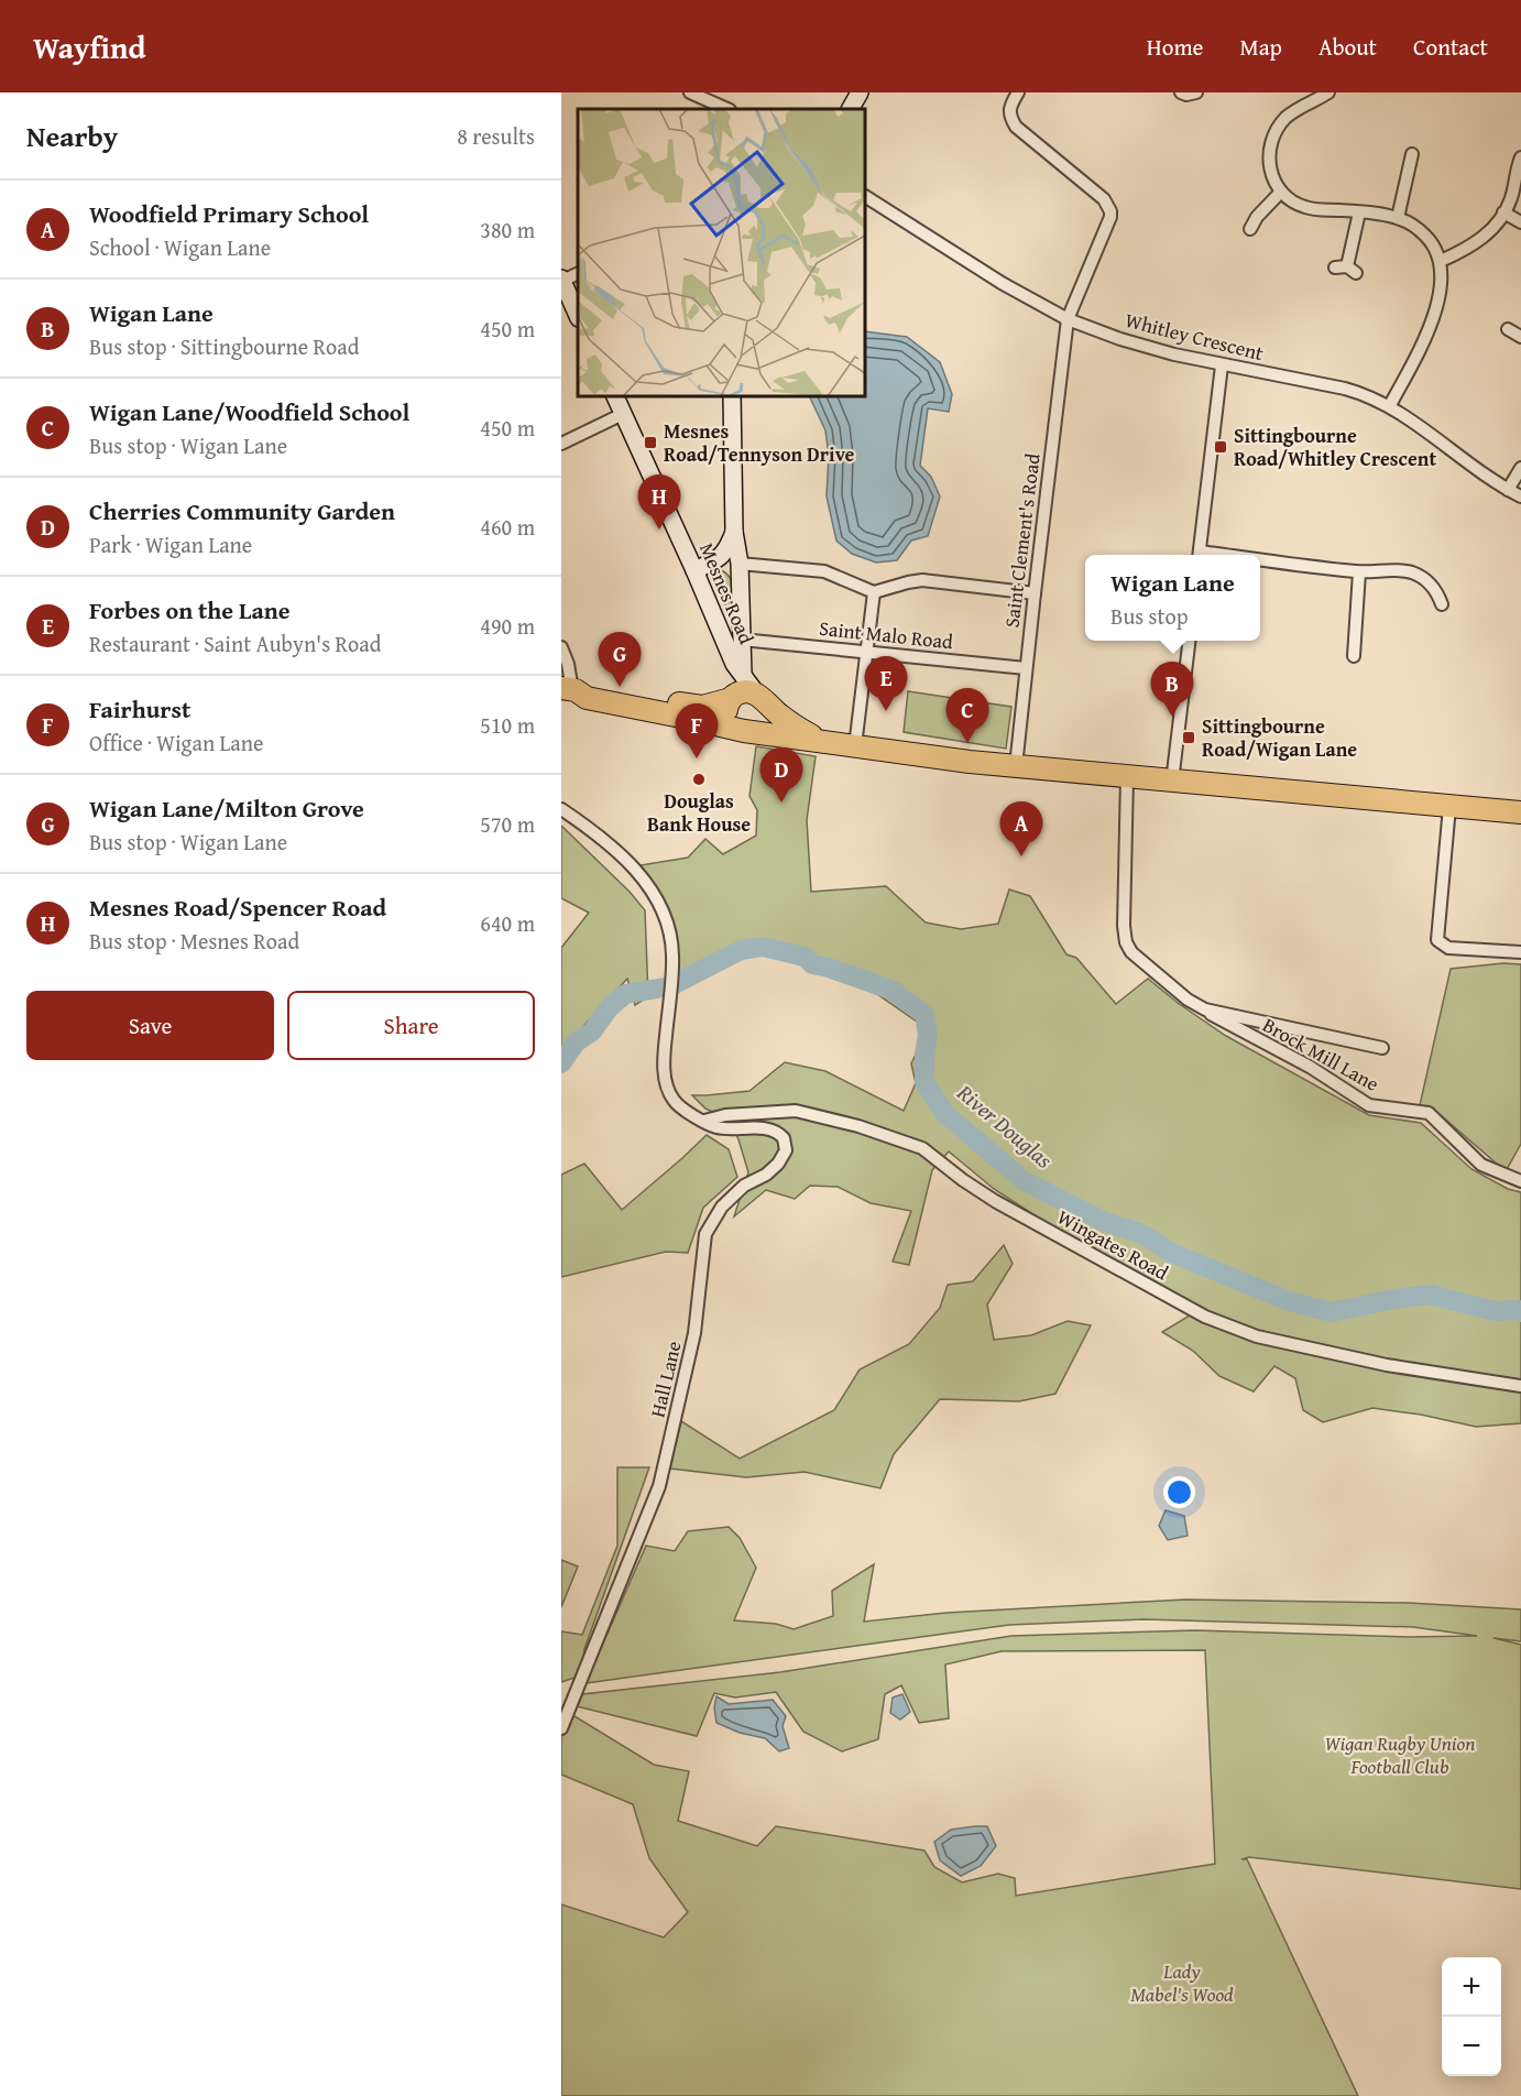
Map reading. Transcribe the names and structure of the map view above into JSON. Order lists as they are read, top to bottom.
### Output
{
  "streets": {
    "main road": ["Mesnes Road"],
    "street": [
      "Whitley Crescent",
      "Saint Clement's Road",
      "Saint Malo Road",
      "Brock Mill Lane",
      "Wingates Road",
      "Hall Lane"
    ]
  },
  "crossings": [
    ["Whitley Crescent", "Saint Clement's Road"],
    ["Saint Clement's Road", "Saint Malo Road"],
    ["Mesnes Road", "Saint Malo Road"],
    ["Wingates Road", "Hall Lane"]
  ],
  "water": ["River Douglas"],
  "parks": ["Wigan Rugby Union Football Club", "Lady Mabel's Wood"],
  "places": {
    "transit": ["Mesnes Road/Tennyson Drive", "Sittingbourne Road/Whitley Crescent", "Sittingbourne Road/Wigan Lane"],
    "other": ["Douglas Bank House"]
  },
  "page": {
    "header": "Wayfind",
    "nav": [
      "Home",
      "Map",
      "About",
      "Contact"
    ],
    "heading": ["Nearby", "8 results"],
    "list": [
      {
        "mark": "A",
        "name": "Woodfield Primary School",
        "note": "School · Wigan Lane",
        "value": "380 m"
      },
      {
        "mark": "B",
        "name": "Wigan Lane",
        "note": "Bus stop · Sittingbourne Road",
        "value": "450 m"
      },
      {
        "mark": "C",
        "name": "Wigan Lane/Woodfield School",
        "note": "Bus stop · Wigan Lane",
        "value": "450 m"
      },
      {
        "mark": "D",
        "name": "Cherries Community Garden",
        "note": "Park · Wigan Lane",
        "value": "460 m"
      },
      {
        "mark": "E",
        "name": "Forbes on the Lane",
        "note": "Restaurant · Saint Aubyn's Road",
        "value": "490 m"
      },
      {
        "mark": "F",
        "name": "Fairhurst",
        "note": "Office · Wigan Lane",
        "value": "510 m"
      },
      {
        "mark": "G",
        "name": "Wigan Lane/Milton Grove",
        "note": "Bus stop · Wigan Lane",
        "value": "570 m"
      },
      {
        "mark": "H",
        "name": "Mesnes Road/Spencer Road",
        "note": "Bus stop · Mesnes Road",
        "value": "640 m"
      }
    ],
    "pins": [
      "H",
      "G",
      "E",
      "B",
      "C",
      "F",
      "D",
      "A"
    ],
    "popup": ["Wigan Lane", "Bus stop"],
    "buttons": ["Save", "Share"],
    "map_buttons": ["+", "−"]
  }
}
